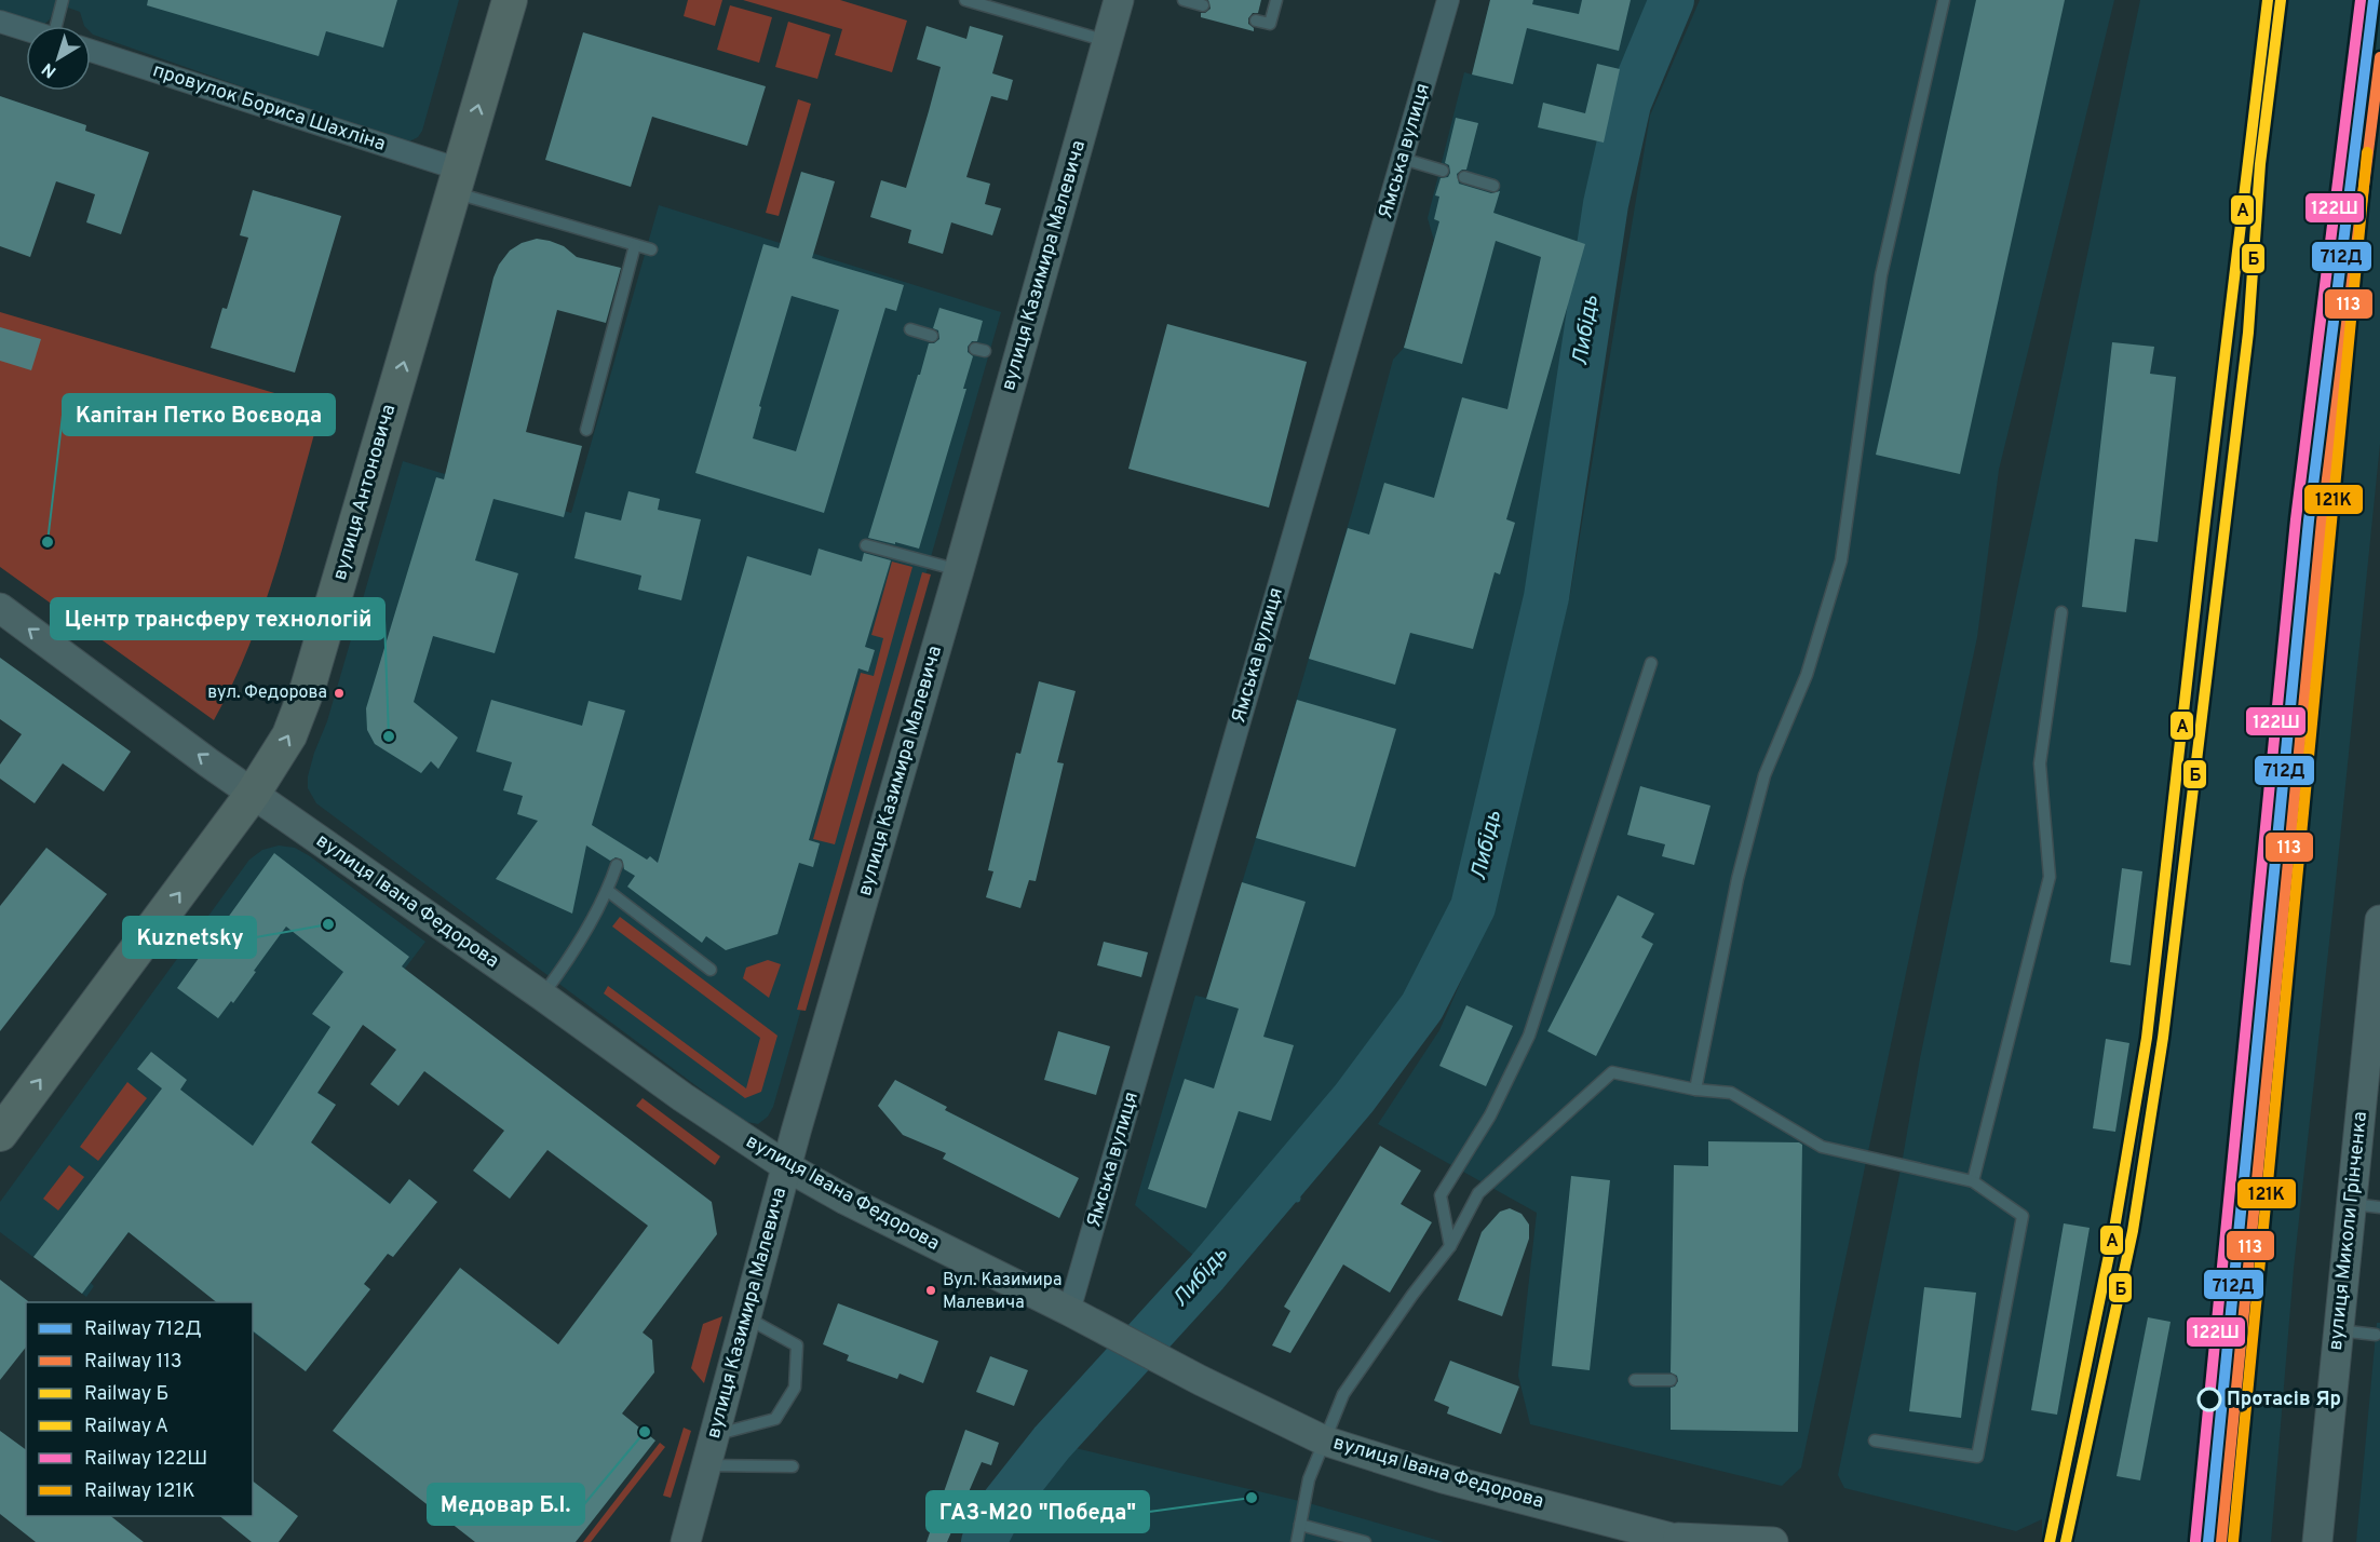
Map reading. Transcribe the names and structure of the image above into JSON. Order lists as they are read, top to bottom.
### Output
{
  "streets": {
    "main road": [
      "вулиця Казимира Малевича",
      "вулиця Антоновича",
      "вулиця Івана Федорова",
      "вулиця Миколи Грінченка"
    ],
    "street": ["провулок Бориса Шахліна", "Ямська вулиця"]
  },
  "crossings": [
    ["провулок Бориса Шахліна", "вулиця Антоновича"],
    ["Ямська вулиця", "вулиця Івана Федорова"],
    ["вулиця Казимира Малевича", "вулиця Івана Федорова"],
    ["вулиця Антоновича", "вулиця Івана Федорова"]
  ],
  "one_way": ["вулиця Антоновича"],
  "water": ["Либідь"],
  "places": [
    "Капітан Петко Воєвода",
    "вул. Федорова",
    "Центр трансферу технологій",
    "Kuznetsky",
    "Вул. Казимира Малевича",
    "Протасів Яр",
    "Медовар Б.І.",
    "ГАЗ-М20 \"Победа\""
  ],
  "lines": [
    "rail line 712Д",
    "rail line Б",
    "rail line A",
    "rail line 122Ш",
    "rail line 113",
    "rail line 121К"
  ],
  "legend": [
    "Railway 712Д",
    "Railway 113",
    "Railway Б",
    "Railway A",
    "Railway 122Ш",
    "Railway 121К"
  ],
  "north": "bottom left"
}
